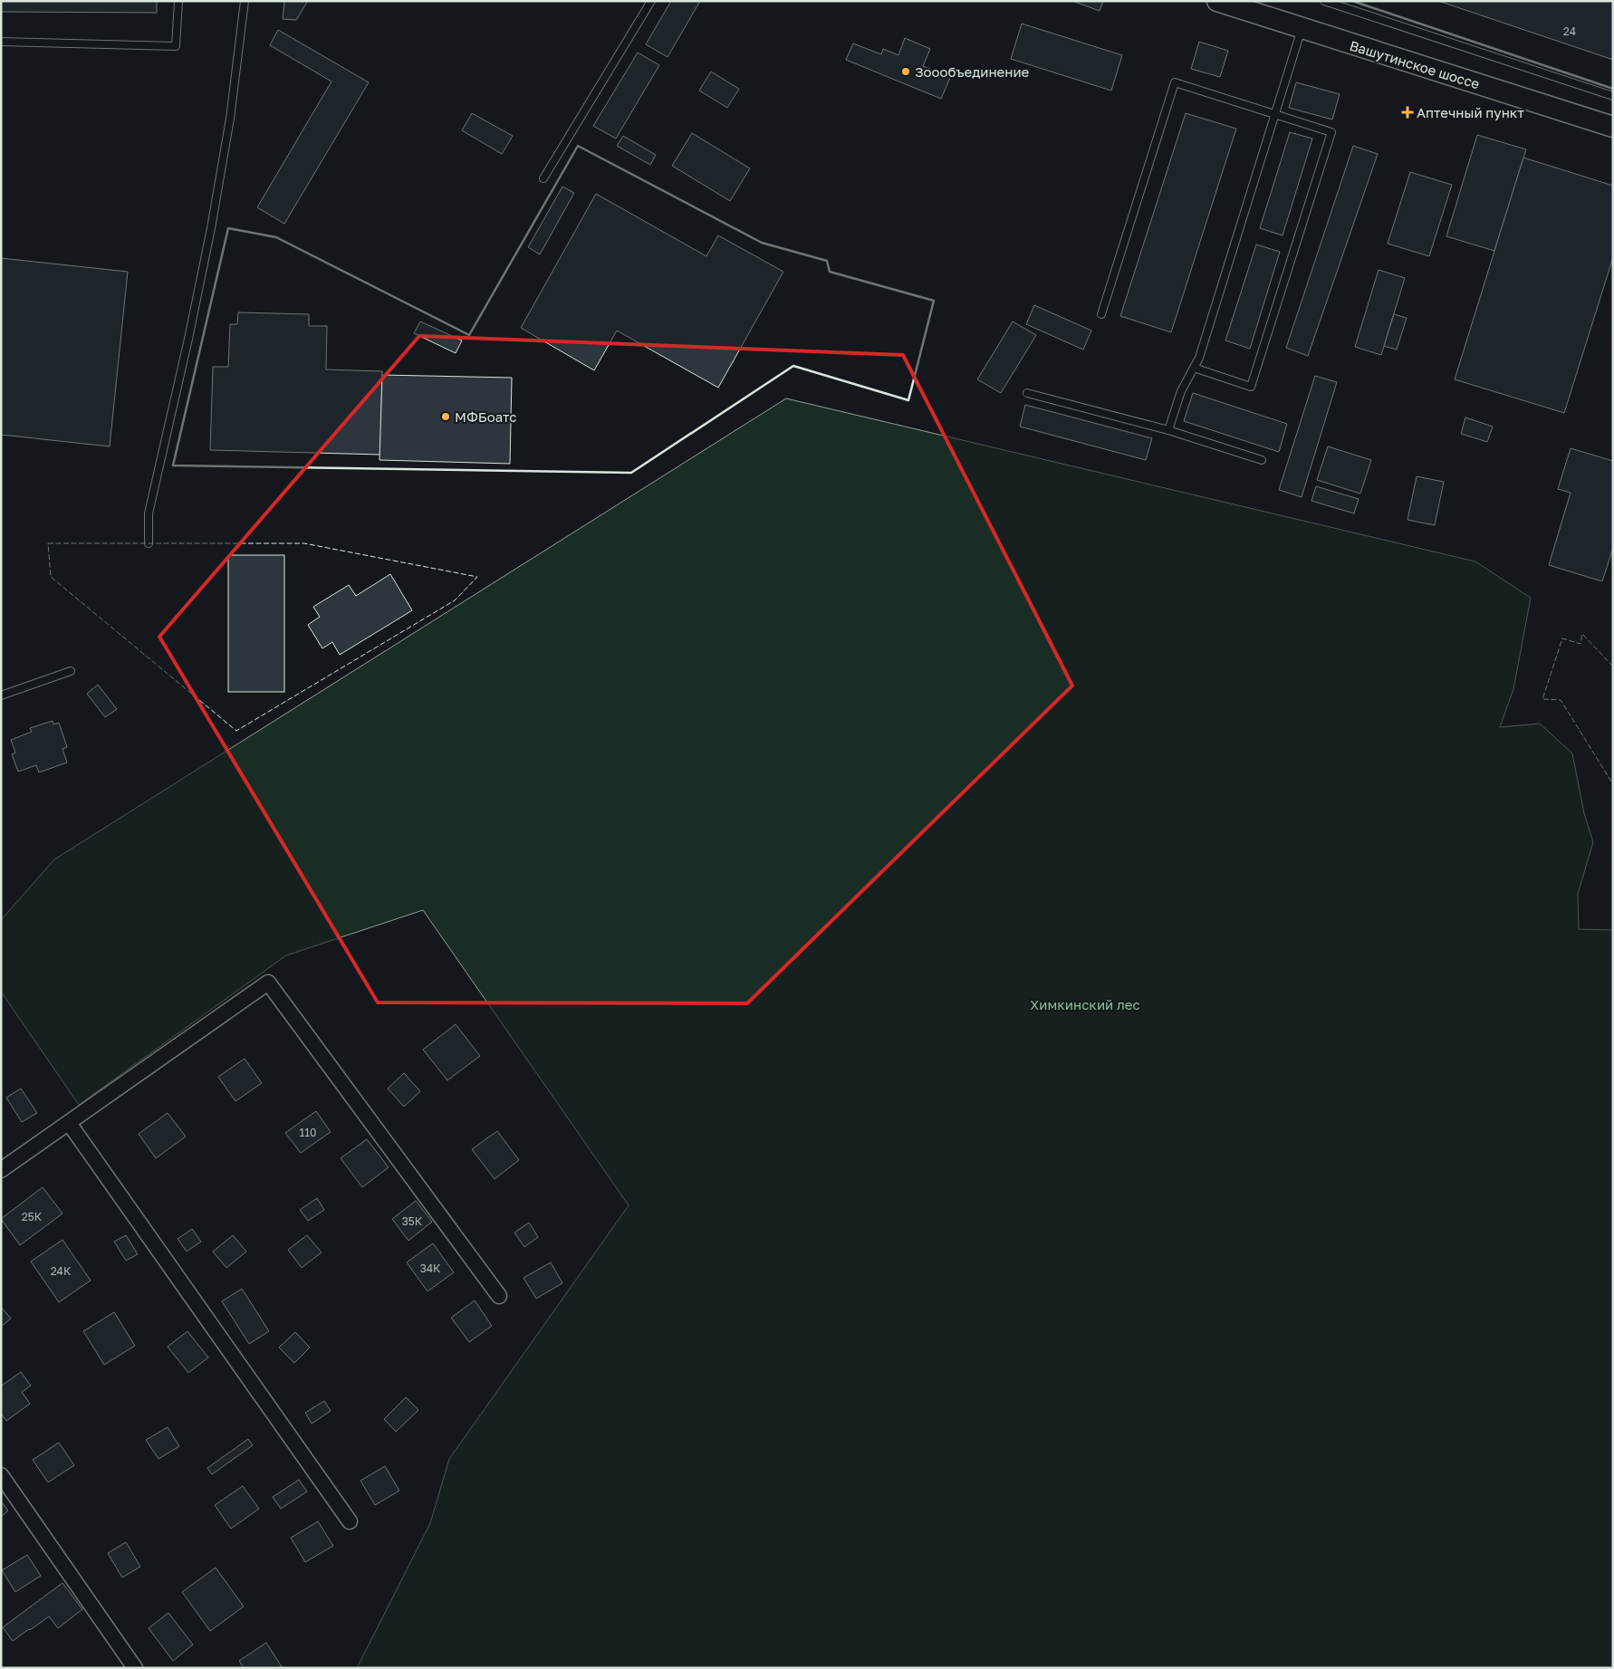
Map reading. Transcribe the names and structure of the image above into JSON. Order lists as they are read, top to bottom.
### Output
{
  "streets": {
    "street": ["Вашутинское шоссе"]
  },
  "parks": ["Химкинский лес"],
  "places": {
    "other": ["Зоообъединение", "МФБоатс"],
    "health": ["Аптечный пункт"]
  },
  "house_numbers": [
    "24",
    "110",
    "25К",
    "35К",
    "34К",
    "24К"
  ]
}
